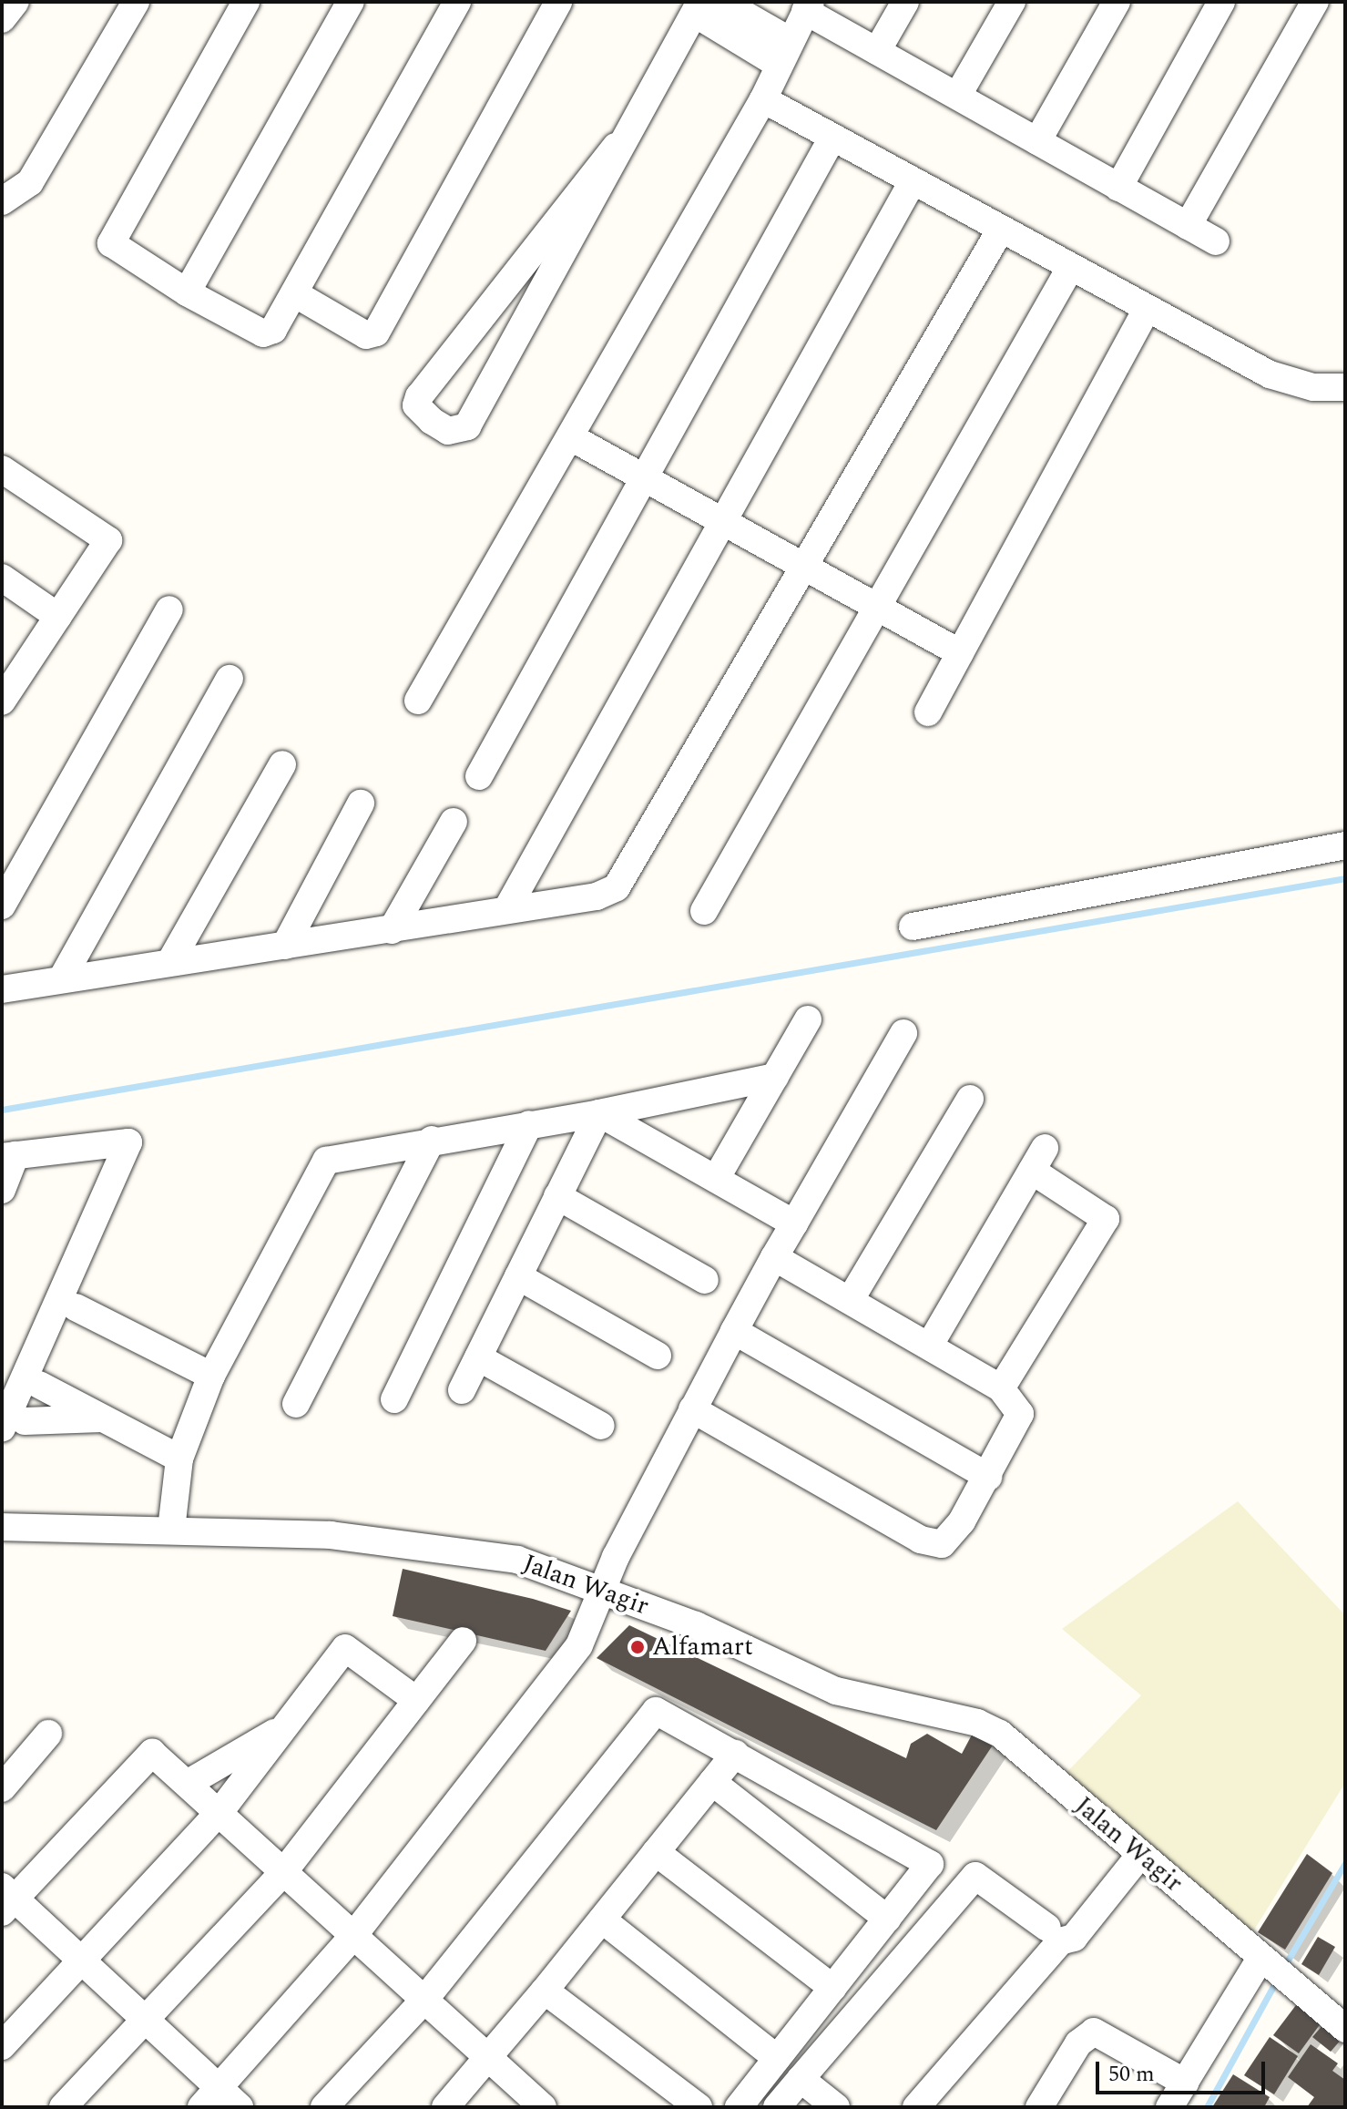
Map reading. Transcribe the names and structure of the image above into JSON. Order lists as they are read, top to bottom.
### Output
{
  "streets": {
    "street": ["Jalan Wagir"]
  },
  "places": ["Alfamart"],
  "scale_bar": "50 m"
}
